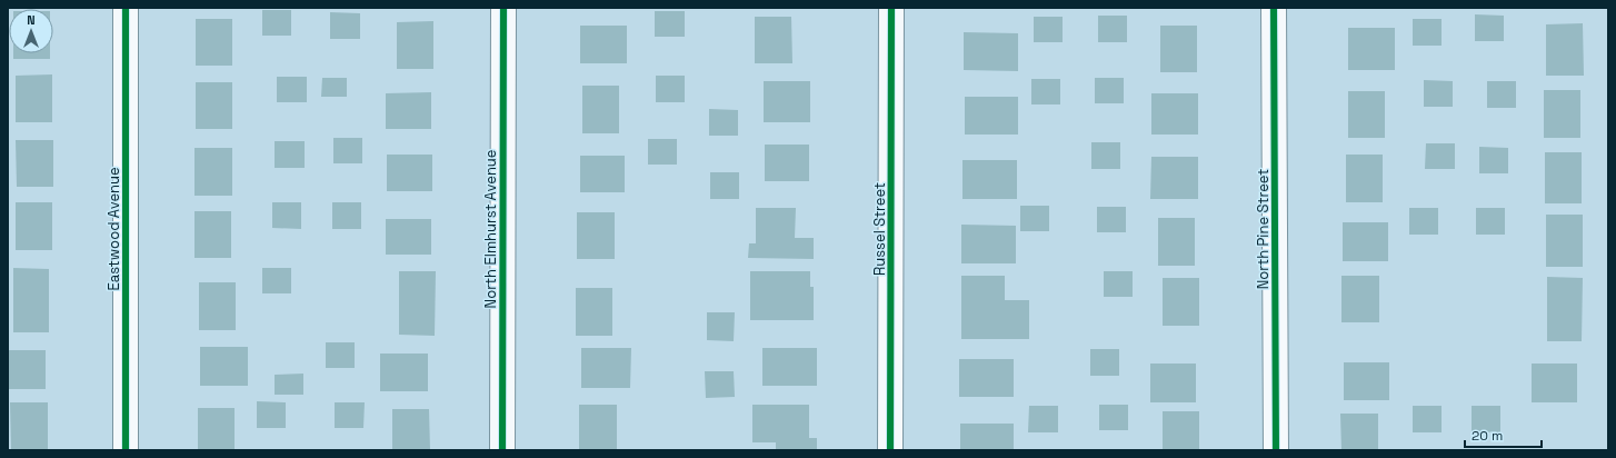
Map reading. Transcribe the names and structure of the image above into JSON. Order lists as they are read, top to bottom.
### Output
{
  "streets": {
    "street": [
      "Eastwood Avenue",
      "North Elmhurst Avenue",
      "Russel Street",
      "North Pine Street"
    ]
  },
  "scale_bar": "20 m",
  "north": "top"
}
